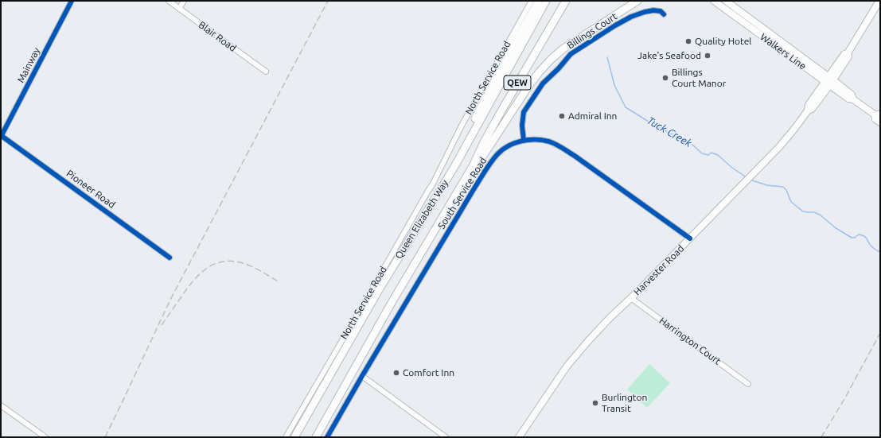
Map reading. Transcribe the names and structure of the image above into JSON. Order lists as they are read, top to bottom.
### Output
{
  "streets": {
    "highway": ["QEW", "Queen Elizabeth Way"],
    "main road": ["Walkers Line", "Harvester Road"],
    "street": [
      "Billings Court",
      "Blair Road",
      "Mainway",
      "North Service Road",
      "Pioneer Road",
      "South Service Road",
      "Harrington Court"
    ]
  },
  "crossings": [
    ["Billings Court", "South Service Road"],
    ["Walkers Line", "Harvester Road"],
    ["Mainway", "Pioneer Road"],
    ["South Service Road", "Harvester Road"],
    ["Harvester Road", "Harrington Court"]
  ],
  "water": ["Tuck Creek"],
  "places": [
    "Quality Hotel",
    "Jake's Seafood",
    "Billings Court Manor",
    "Admiral Inn",
    "Comfort Inn",
    "Burlington Transit"
  ]
}
